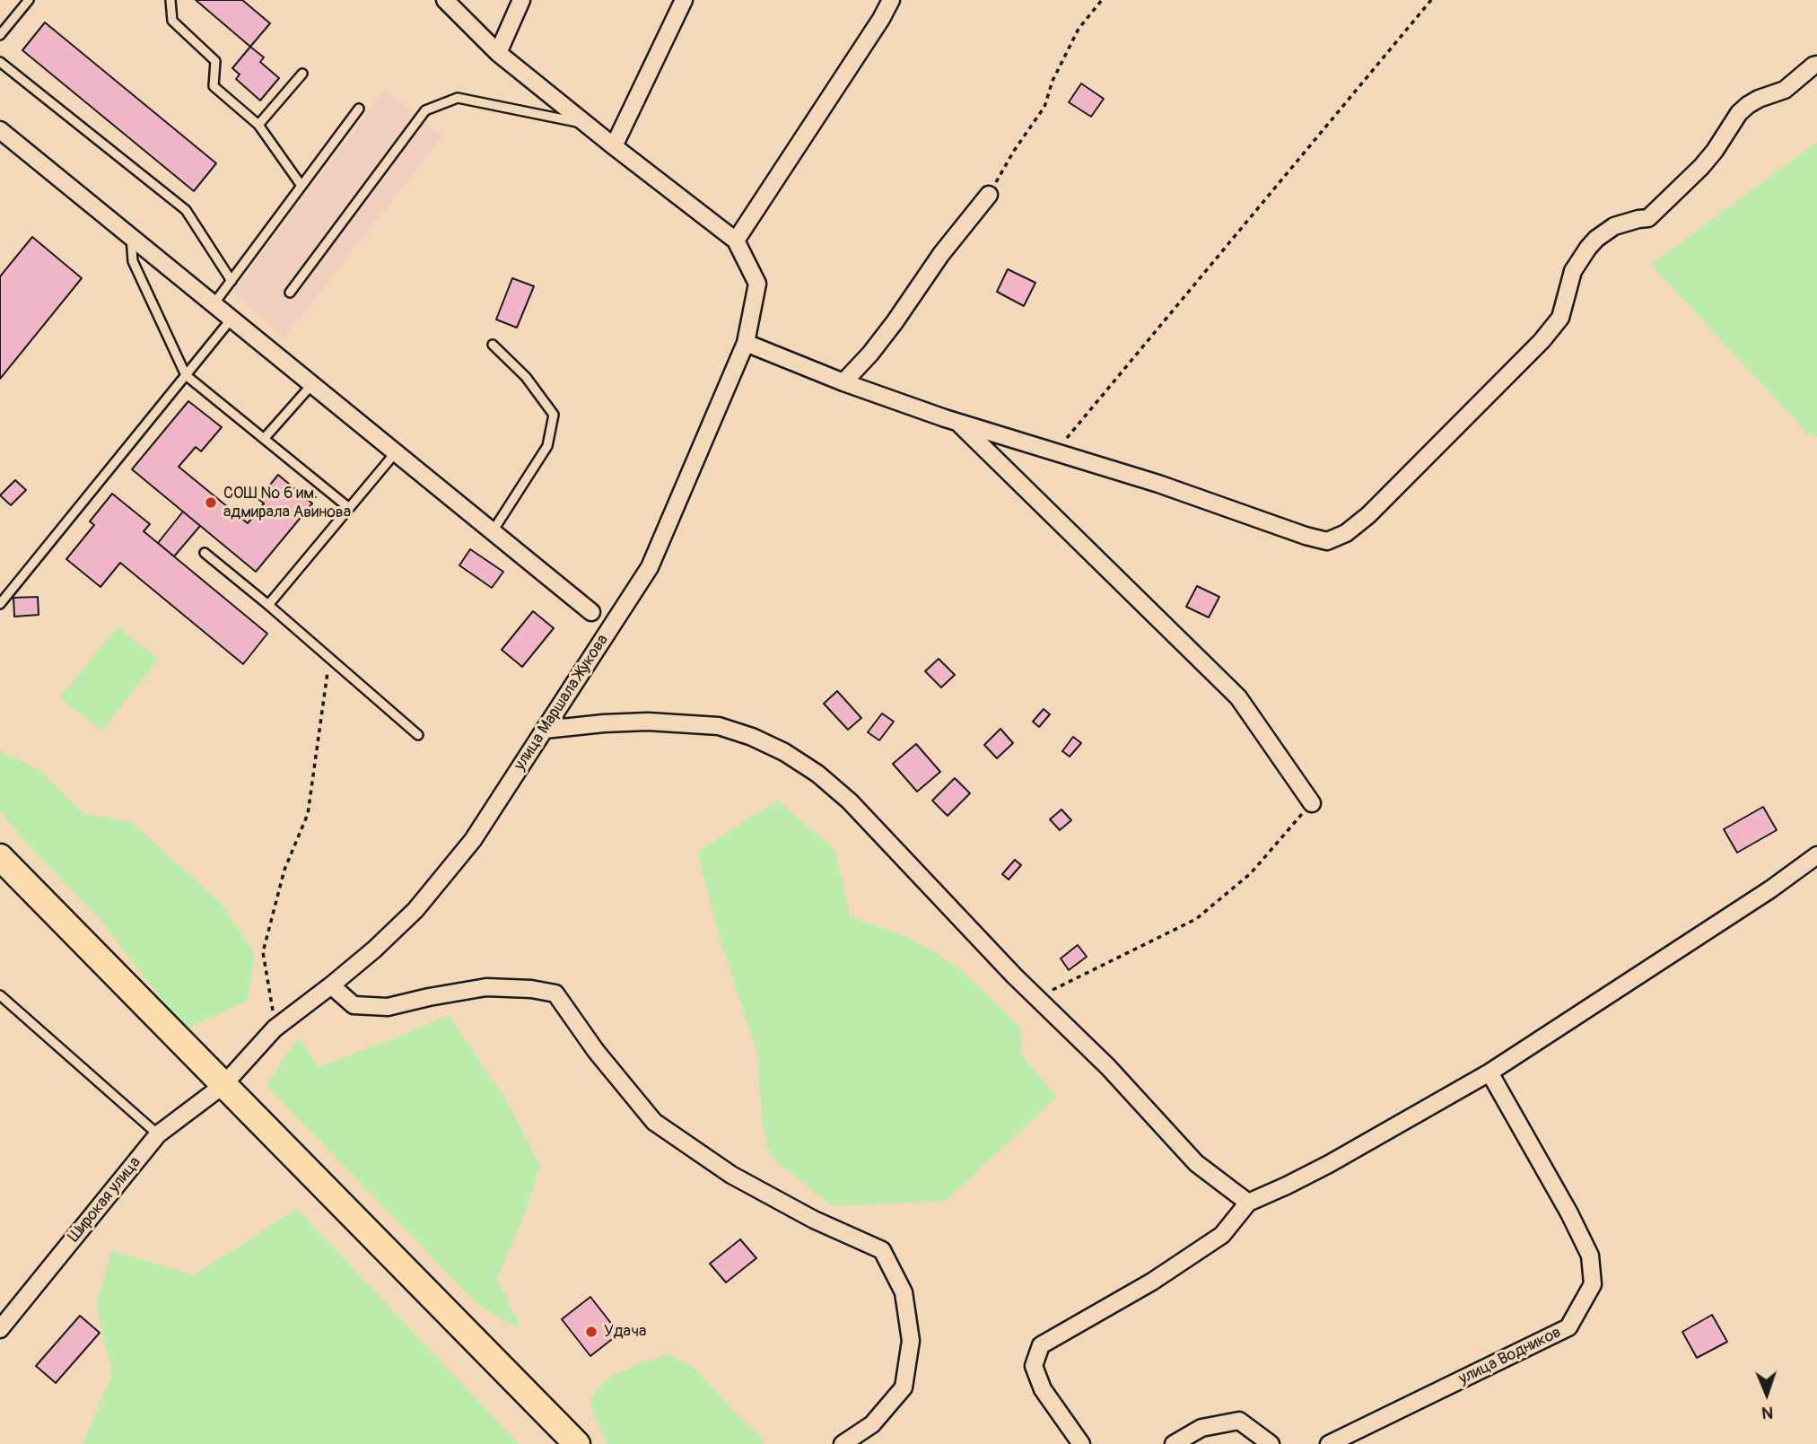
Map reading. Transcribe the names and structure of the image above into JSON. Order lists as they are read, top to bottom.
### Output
{
  "streets": {
    "street": ["улица Маршала Жукова", "Широкая улица", "улица Водников"]
  },
  "crossings": [
    ["улица Маршала Жукова", "Широкая улица"]
  ],
  "places": ["СОШ № 6 им. адмирала Авинова", "Удача"],
  "north": "bottom"
}
